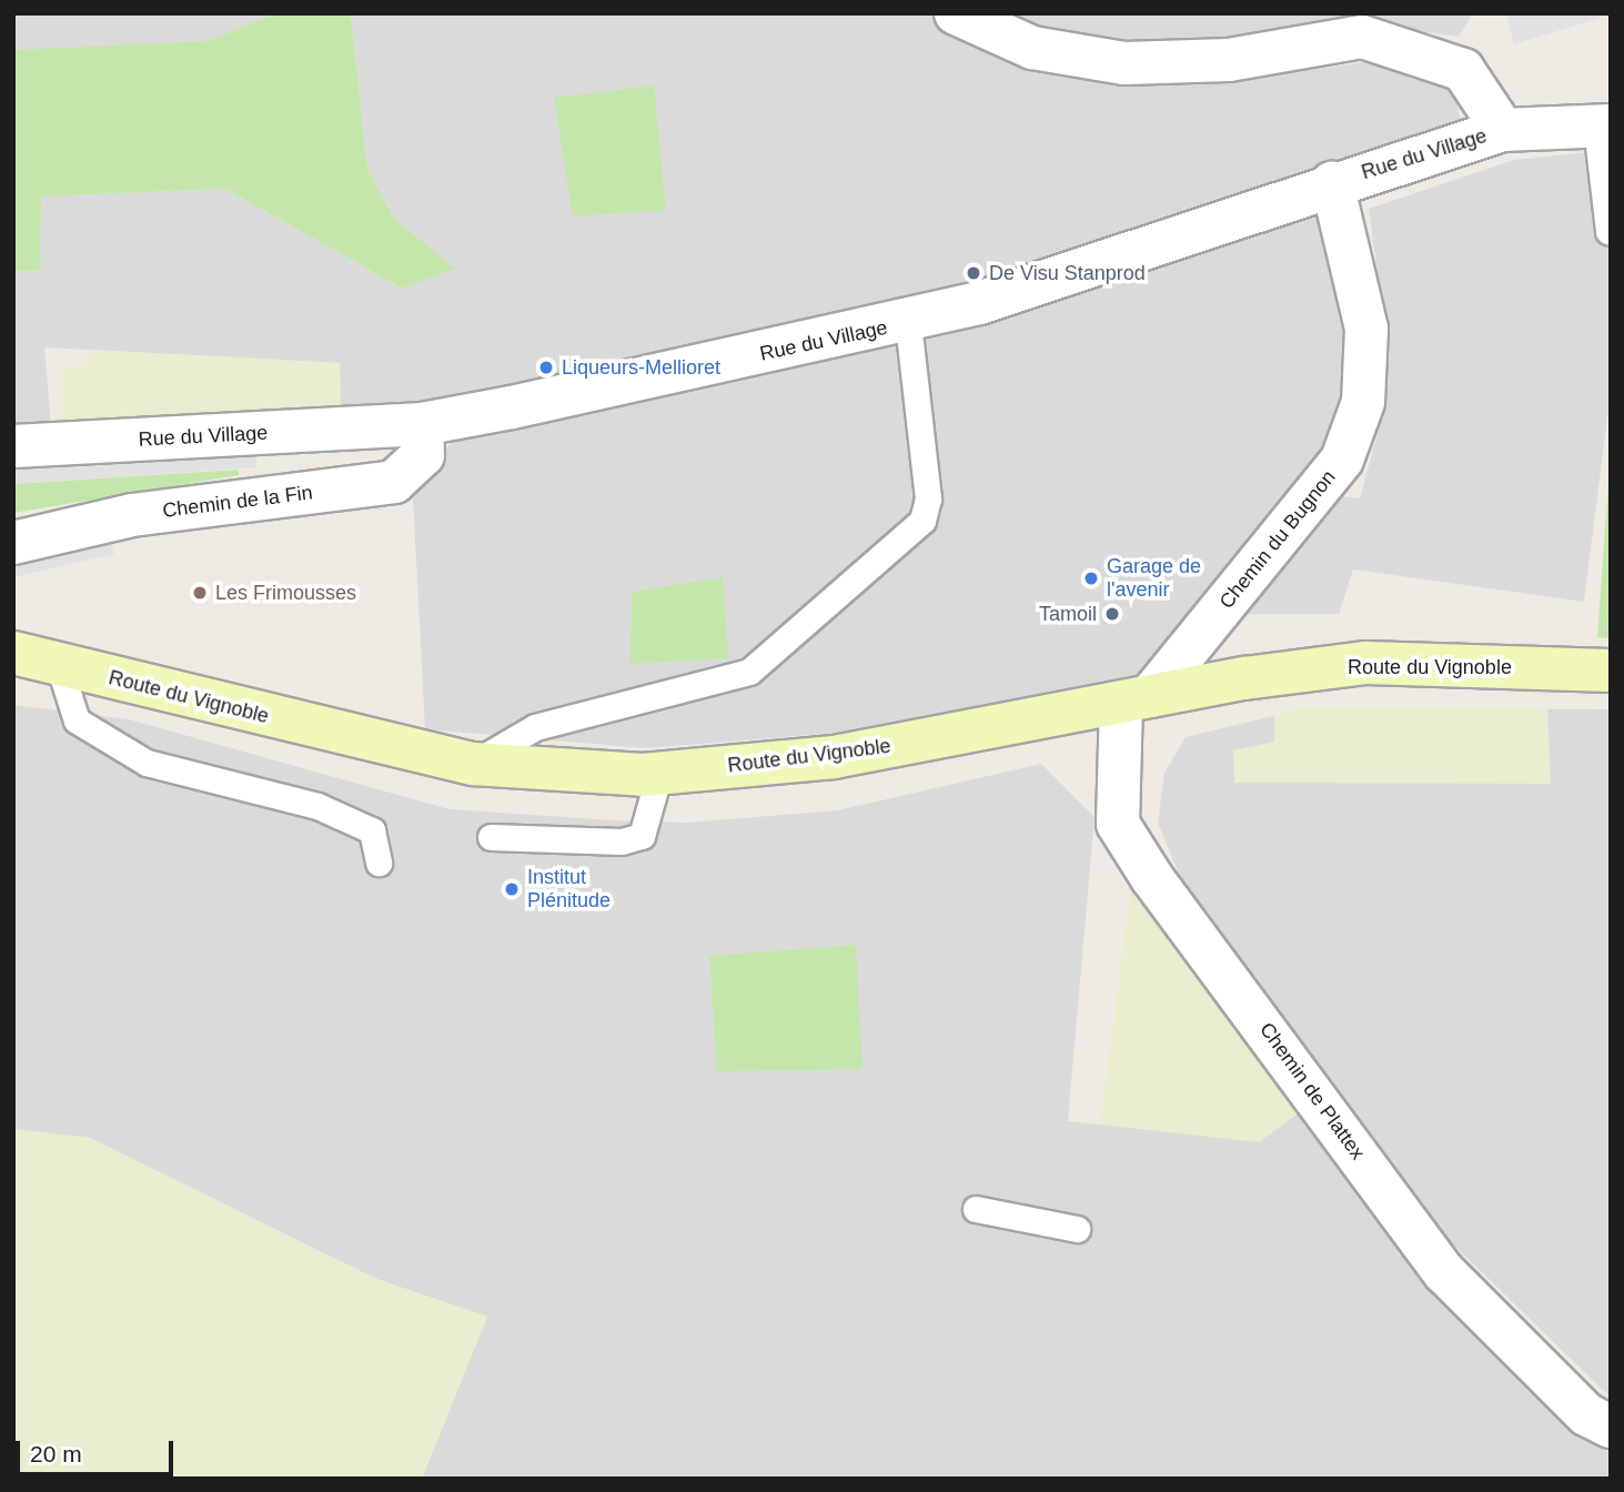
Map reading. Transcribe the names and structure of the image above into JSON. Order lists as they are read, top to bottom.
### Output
{
  "streets": {
    "street": [
      "Rue du Village",
      "Chemin de la Fin",
      "Chemin du Bugnon",
      "Route du Vignoble",
      "Chemin de Plattex"
    ]
  },
  "crossings": [
    ["Rue du Village", "Chemin de la Fin"],
    ["Rue du Village", "Chemin du Bugnon"],
    ["Chemin du Bugnon", "Route du Vignoble"],
    ["Chemin du Bugnon", "Chemin de Plattex"],
    ["Route du Vignoble", "Chemin de Plattex"]
  ],
  "places": [
    "De Visu Stanprod",
    "Liqueurs-Mellioret",
    "Garage de l'avenir",
    "Les Frimousses",
    "Tamoil",
    "Institut Plénitude"
  ],
  "scale_bar": "20 m"
}
